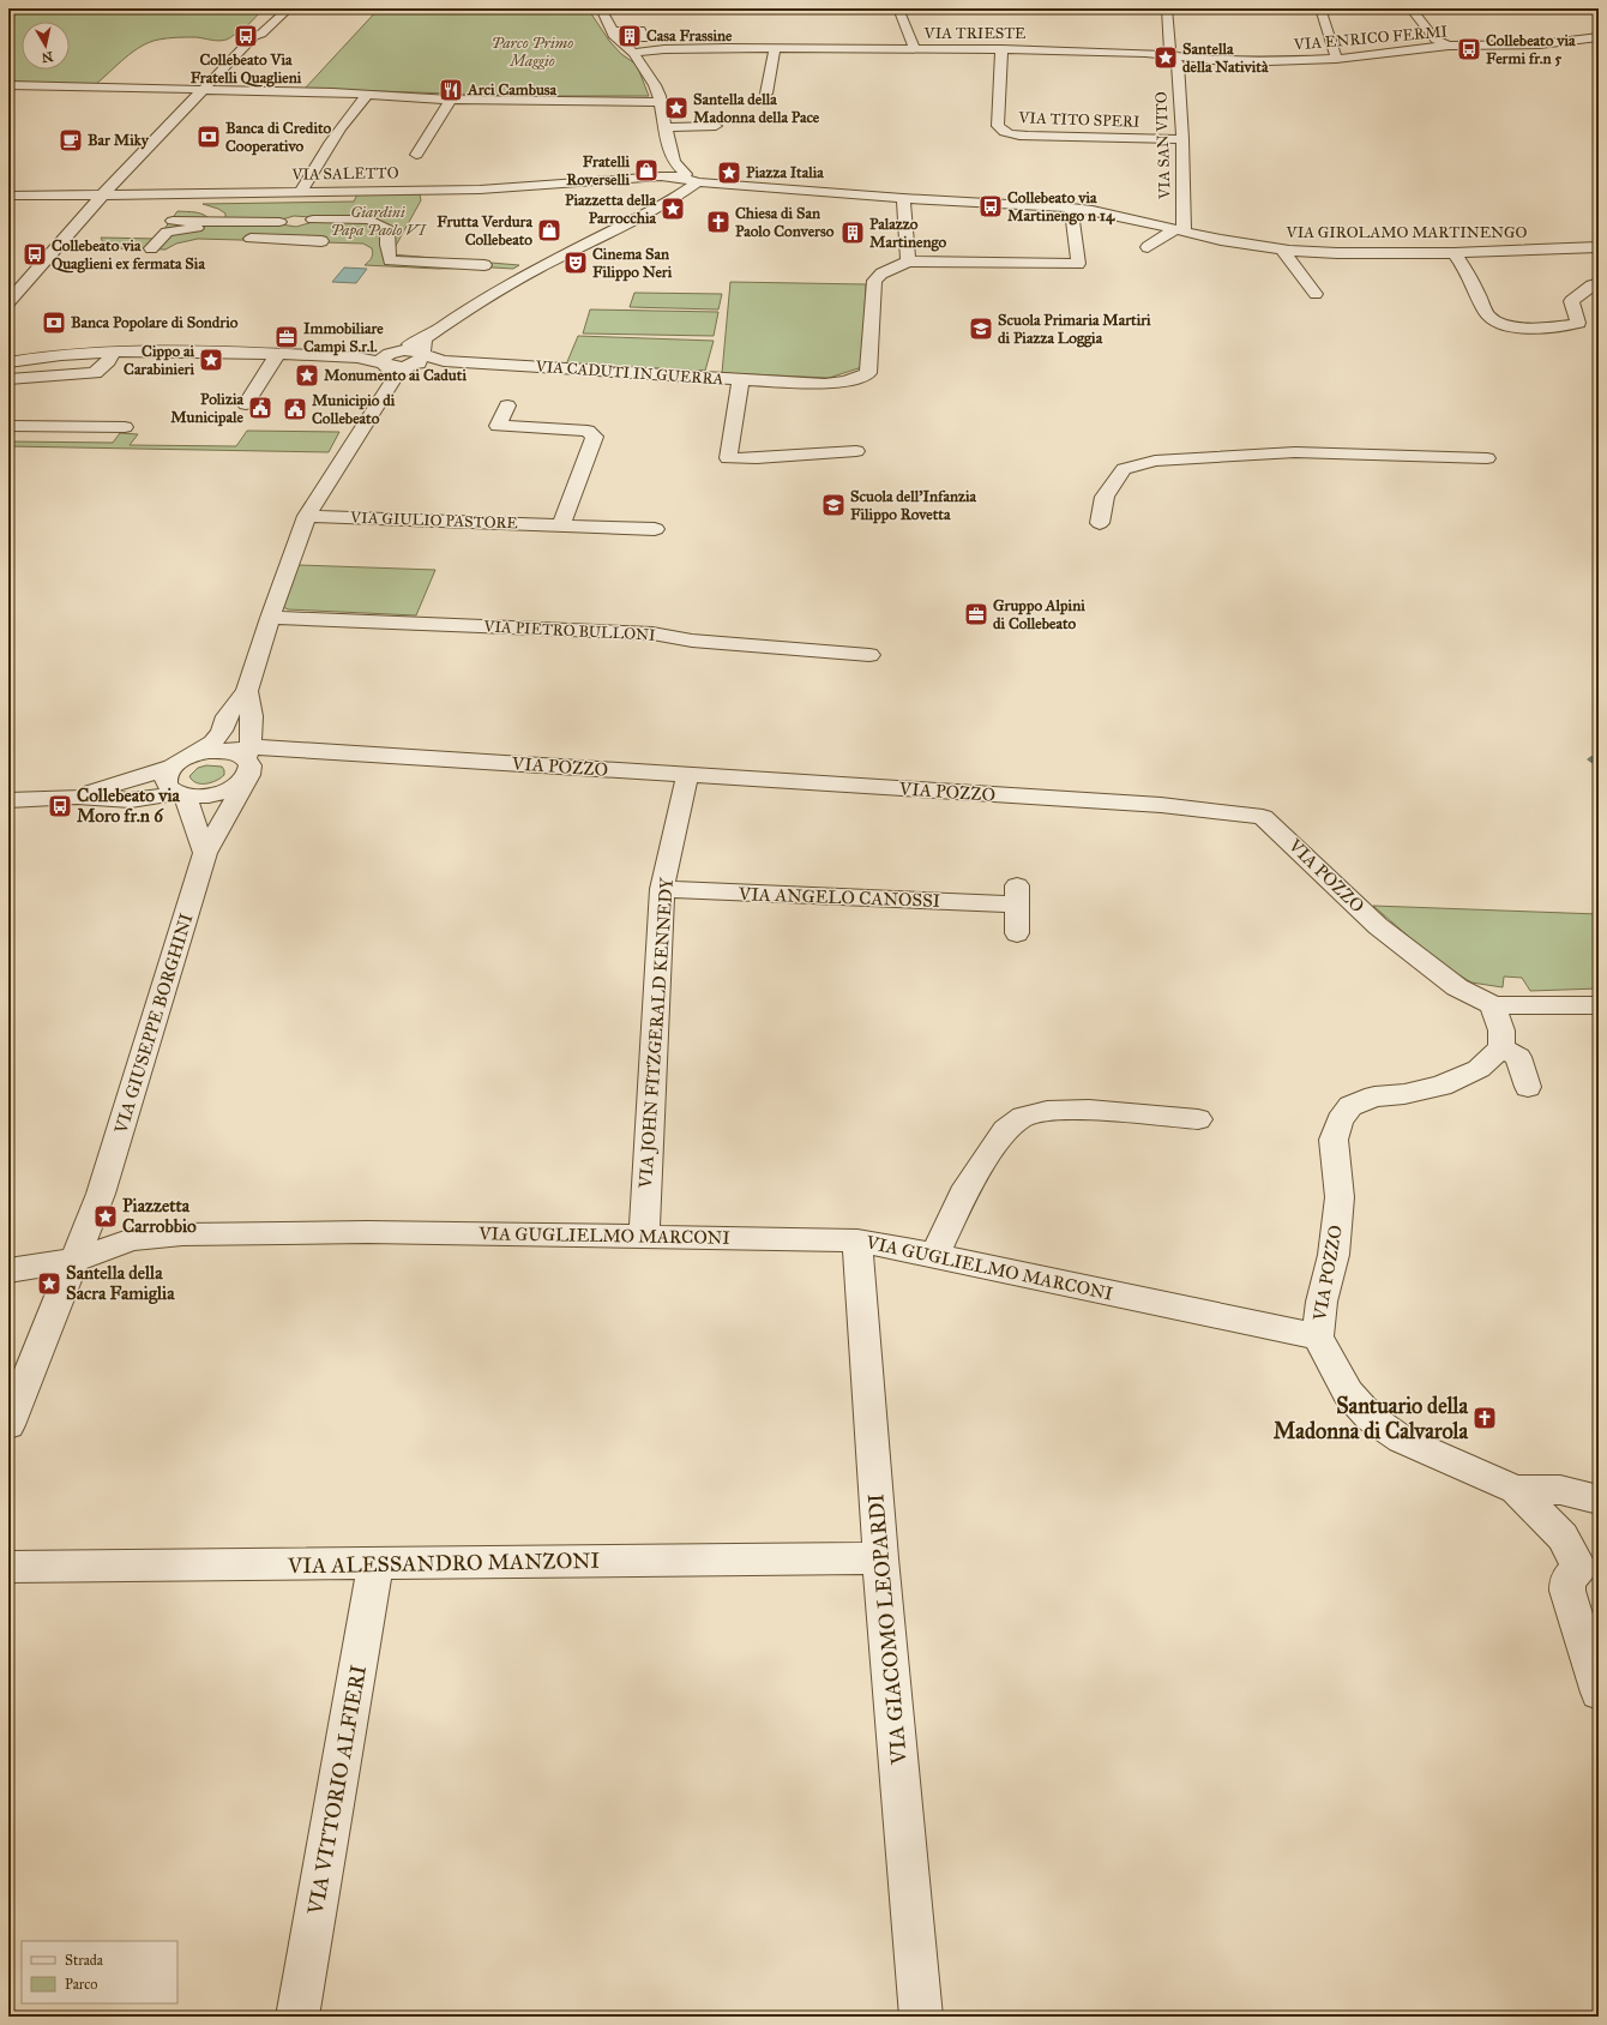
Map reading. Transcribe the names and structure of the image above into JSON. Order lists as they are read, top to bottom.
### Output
{
  "streets": {
    "street": [
      "VIA TRIESTE",
      "VIA ENRICO FERMI",
      "VIA TITO SPERI",
      "VIA SAN VITO",
      "VIA SALETTO",
      "VIA GIROLAMO MARTINENGO",
      "VIA CADUTI IN GUERRA",
      "VIA GIULIO PASTORE",
      "VIA PIETRO BULLONI",
      "VIA POZZO",
      "VIA ANGELO CANOSSI",
      "VIA GIUSEPPE BORGHINI",
      "VIA JOHN FITZGERALD KENNEDY",
      "VIA GUGLIELMO MARCONI",
      "VIA ALESSANDRO MANZONI",
      "VIA GIACOMO LEOPARDI",
      "VIA VITTORIO ALFIERI"
    ]
  },
  "crossings": [
    ["VIA TRIESTE", "VIA ENRICO FERMI"],
    ["VIA TRIESTE", "VIA TITO SPERI"],
    ["VIA TRIESTE", "VIA SAN VITO"],
    ["VIA ENRICO FERMI", "VIA SAN VITO"],
    ["VIA TITO SPERI", "VIA SAN VITO"],
    ["VIA SAN VITO", "VIA GIROLAMO MARTINENGO"],
    ["VIA CADUTI IN GUERRA", "VIA GIUSEPPE BORGHINI"],
    ["VIA GIULIO PASTORE", "VIA GIUSEPPE BORGHINI"],
    ["VIA PIETRO BULLONI", "VIA GIUSEPPE BORGHINI"],
    ["VIA POZZO", "VIA GIUSEPPE BORGHINI"],
    ["VIA POZZO", "VIA JOHN FITZGERALD KENNEDY"],
    ["VIA POZZO", "VIA GUGLIELMO MARCONI"],
    ["VIA ANGELO CANOSSI", "VIA JOHN FITZGERALD KENNEDY"],
    ["VIA GIUSEPPE BORGHINI", "VIA GUGLIELMO MARCONI"],
    ["VIA JOHN FITZGERALD KENNEDY", "VIA GUGLIELMO MARCONI"],
    ["VIA GUGLIELMO MARCONI", "VIA GIACOMO LEOPARDI"],
    ["VIA ALESSANDRO MANZONI", "VIA GIACOMO LEOPARDI"],
    ["VIA ALESSANDRO MANZONI", "VIA VITTORIO ALFIERI"]
  ],
  "parks": ["Parco Primo Maggio", "Giardini Papa Paolo VI"],
  "places": {
    "bus stop": [
      "Collebeato Via Fratelli Quaglieni",
      "Collebeato via Fermi fr.n 5",
      "Collebeato via Martinengo n 14",
      "Collebeato via Quaglieni ex fermata Sia",
      "Collebeato via Moro fr.n 6"
    ],
    "building": ["Casa Frassine", "Palazzo Martinengo"],
    "place": [
      "Santella della Natività",
      "Santella della Madonna della Pace",
      "Piazza Italia",
      "Piazzetta della Parrocchia",
      "Cippo ai Carabinieri",
      "Monumento ai Caduti",
      "Piazzetta Carrobbio",
      "Santella della Sacra Famiglia"
    ],
    "restaurant": ["Arci Cambusa"],
    "bank": ["Banca di Credito Cooperativo", "Banca Popolare di Sondrio"],
    "cafe": ["Bar Miky"],
    "shop": ["Fratelli Roverselli", "Frutta Verdura Collebeato"],
    "church": ["Chiesa di San Paolo Converso", "Santuario della Madonna di Calvarola"],
    "theatre": ["Cinema San Filippo Neri"],
    "school or university": ["Scuola Primaria Martiri di Piazza Loggia", "Scuola dell'Infanzia Filippo Rovetta"],
    "office": ["Immobiliare Campi S.r.l.", "Gruppo Alpini di Collebeato"],
    "public building": ["Polizia Municipale", "Municipio di Collebeato"]
  },
  "legend": ["Strada", "Parco"],
  "north": "bottom"
}
